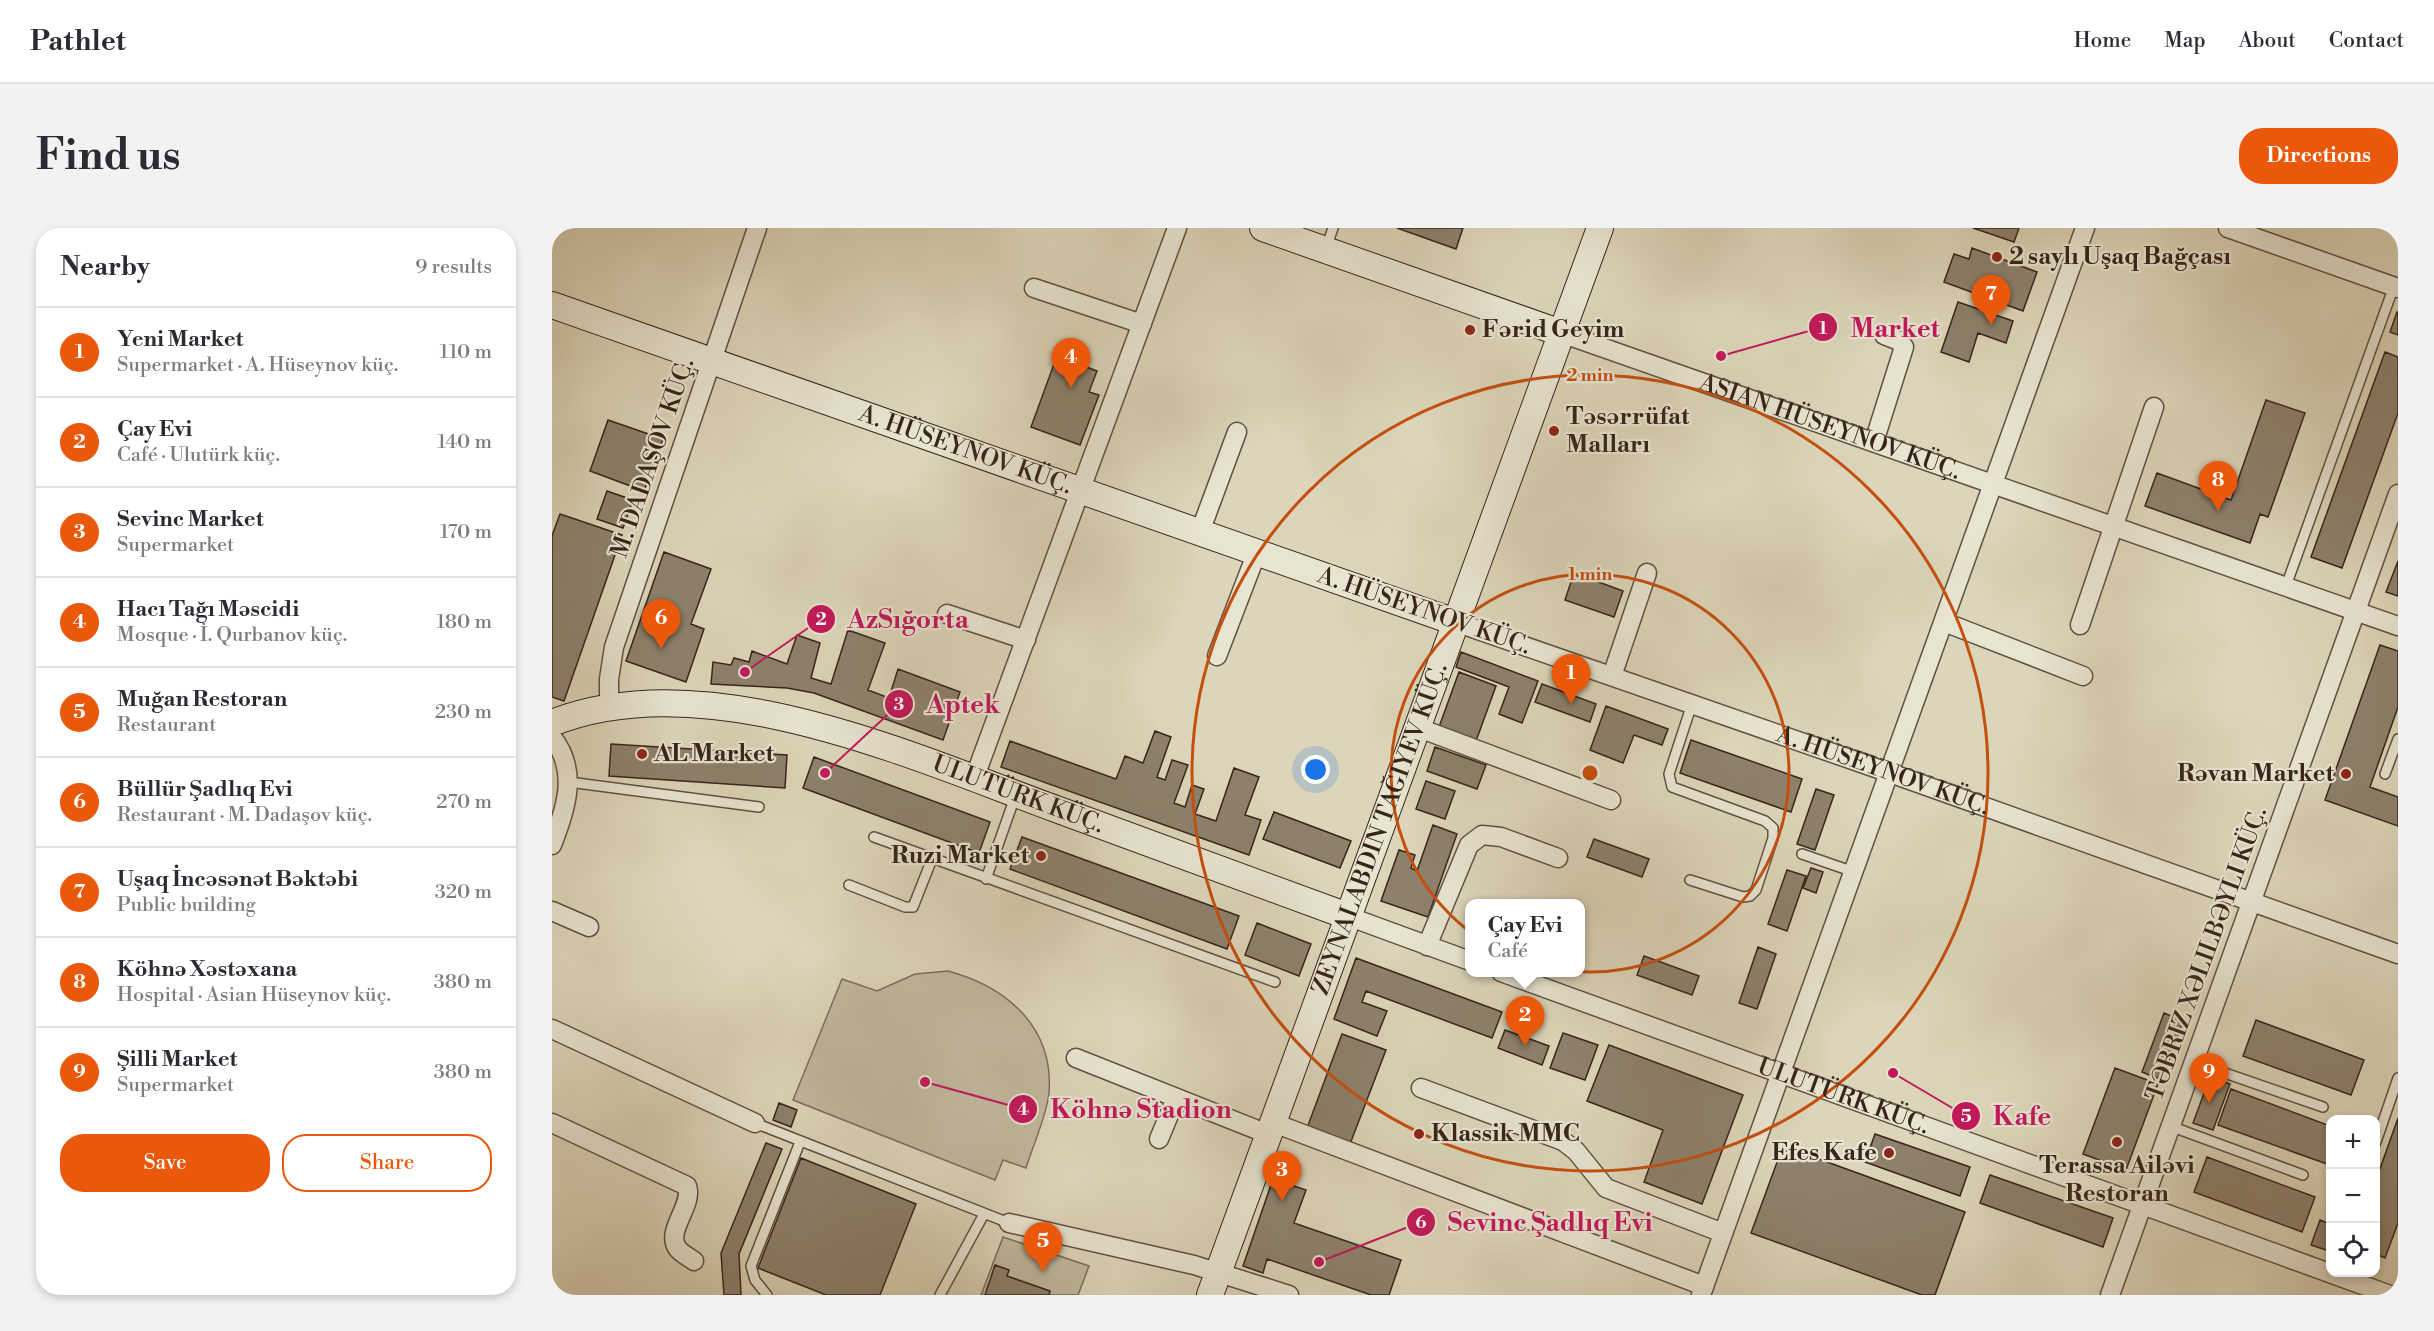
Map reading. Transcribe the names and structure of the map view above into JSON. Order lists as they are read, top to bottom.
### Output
{
  "streets": {
    "street": [
      "ASIAN HÜSEYNOV KÜÇ.",
      "A. HÜSEYNOV KÜÇ.",
      "M. DADAŞOV KÜÇ.",
      "ULUTÜRK KÜÇ.",
      "TƏBRIZ XƏLILBƏYLI KÜÇ."
    ]
  },
  "crossings": [
    ["ASIAN HÜSEYNOV KÜÇ.", "TƏBRIZ XƏLILBƏYLI KÜÇ."],
    ["A. HÜSEYNOV KÜÇ.", "M. DADAŞOV KÜÇ."],
    ["A. HÜSEYNOV KÜÇ.", "TƏBRIZ XƏLILBƏYLI KÜÇ."],
    ["M. DADAŞOV KÜÇ.", "ULUTÜRK KÜÇ."],
    ["ULUTÜRK KÜÇ.", "TƏBRIZ XƏLILBƏYLI KÜÇ."]
  ],
  "places": [
    "2 saylı Uşaq Bağçası",
    "Fərid Geyim",
    "Market",
    "Təsərrüfat Malları",
    "AzSığorta",
    "AL Market",
    "Aptek",
    "Rəvan Market",
    "Ruzi Market",
    "Kafe",
    "Köhnə Stadion",
    "Klassik MMC",
    "Terassa Ailəvi Restoran",
    "Efes Kafe",
    "Sevinc Şadlıq Evi"
  ],
  "page": {
    "header": "Pathlet",
    "nav": [
      "Home",
      "Map",
      "About",
      "Contact"
    ],
    "buttons": [
      "Directions",
      ["Save", "Share"]
    ],
    "title": "Find us",
    "heading": ["Nearby", "9 results"],
    "pins": [
      "7",
      "4",
      "8",
      "6",
      "1",
      "2",
      "9",
      "3",
      "5"
    ],
    "list": [
      {
        "mark": "1",
        "name": "Yeni Market",
        "note": "Supermarket · A. Hüseynov küç.",
        "value": "110 m"
      },
      {
        "mark": "2",
        "name": "Çay Evi",
        "note": "Café · Ulutürk küç.",
        "value": "140 m"
      },
      {
        "mark": "3",
        "name": "Sevinc Market",
        "note": "Supermarket",
        "value": "170 m"
      },
      {
        "mark": "4",
        "name": "Hacı Tağı Məscidi",
        "note": "Mosque · İ. Qurbanov küç.",
        "value": "180 m"
      },
      {
        "mark": "5",
        "name": "Muğan Restoran",
        "note": "Restaurant",
        "value": "230 m"
      },
      {
        "mark": "6",
        "name": "Büllür Şadlıq Evi",
        "note": "Restaurant · M. Dadaşov küç.",
        "value": "270 m"
      },
      {
        "mark": "7",
        "name": "Uşaq İncəsənət Bəktəbi",
        "note": "Public building",
        "value": "320 m"
      },
      {
        "mark": "8",
        "name": "Köhnə Xəstəxana",
        "note": "Hospital · Asian Hüseynov küç.",
        "value": "380 m"
      },
      {
        "mark": "9",
        "name": "Şilli Market",
        "note": "Supermarket",
        "value": "380 m"
      }
    ],
    "popup": ["Çay Evi", "Café"],
    "map_buttons": ["+", "−"]
  },
  "rings": ["2 min", "1 min"]
}
